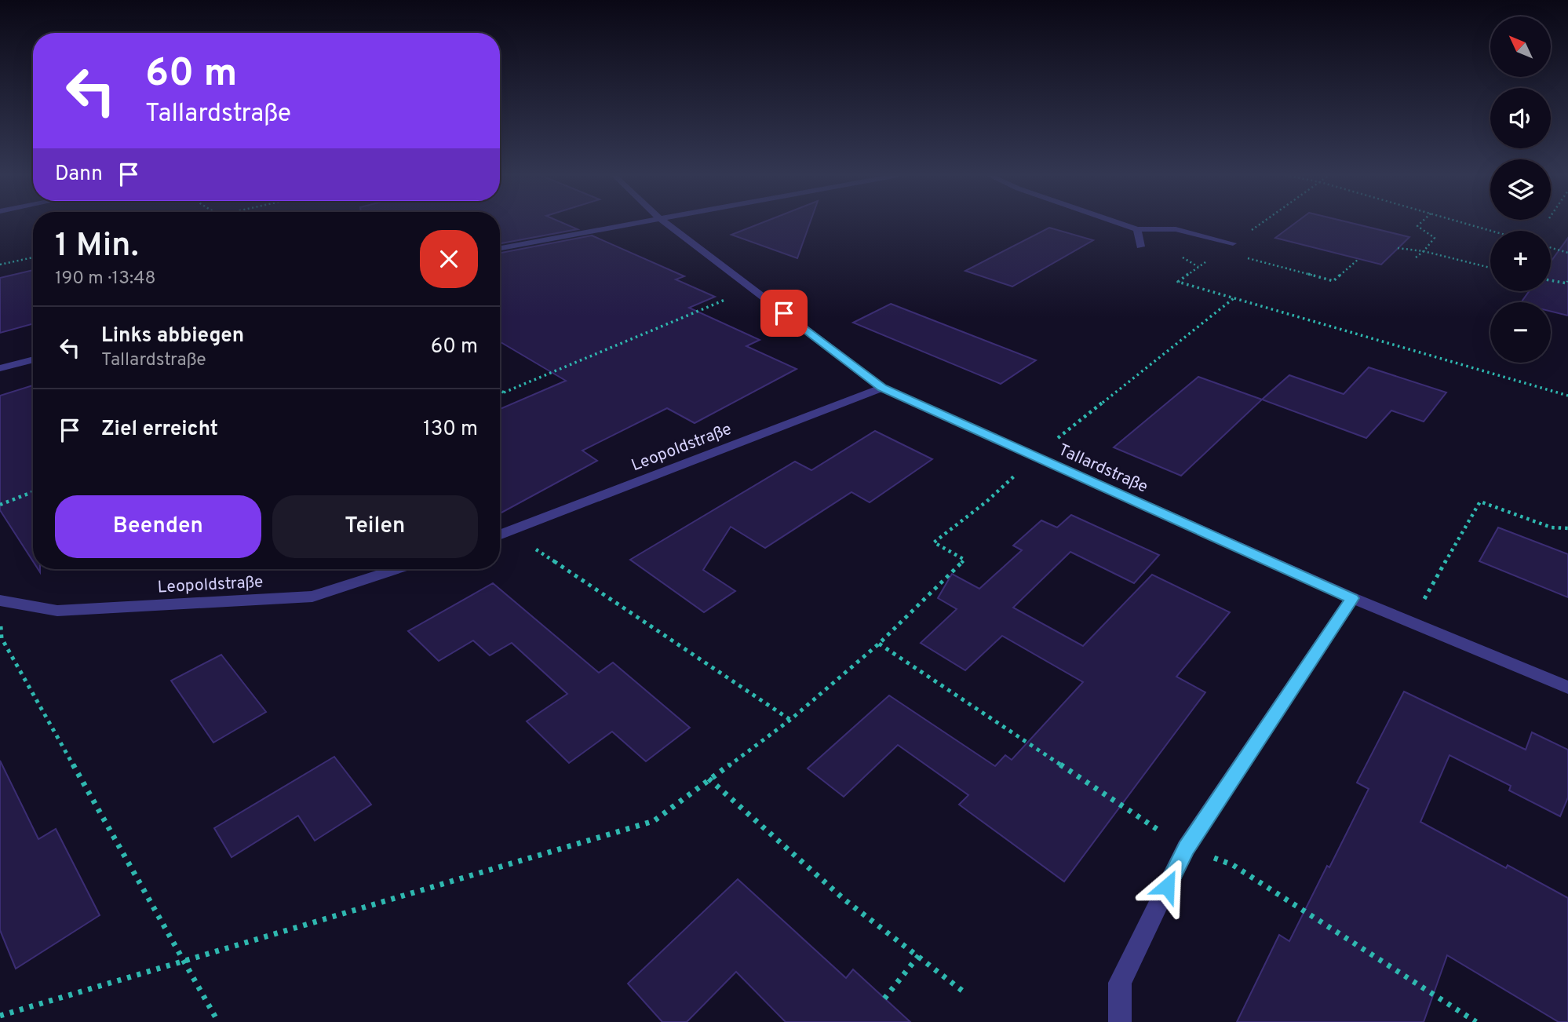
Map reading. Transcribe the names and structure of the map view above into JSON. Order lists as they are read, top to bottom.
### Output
{
  "streets": {
    "street": ["Leopoldstraße", "Tallardstraße"]
  },
  "crossings": [
    ["Leopoldstraße", "Tallardstraße"]
  ],
  "north": "top left",
  "page": {
    "map_buttons": ["+", "−"],
    "turn": ["60 m", "Tallardstraße"],
    "then": "Dann",
    "heading": ["1 Min.", "190 m · 13:48"],
    "list": [
      {
        "name": "Links abbiegen",
        "note": "Tallardstraße",
        "value": "60 m"
      },
      {
        "name": "Ziel erreicht",
        "value": "130 m"
      }
    ],
    "buttons": ["Beenden", "Teilen"]
  }
}
